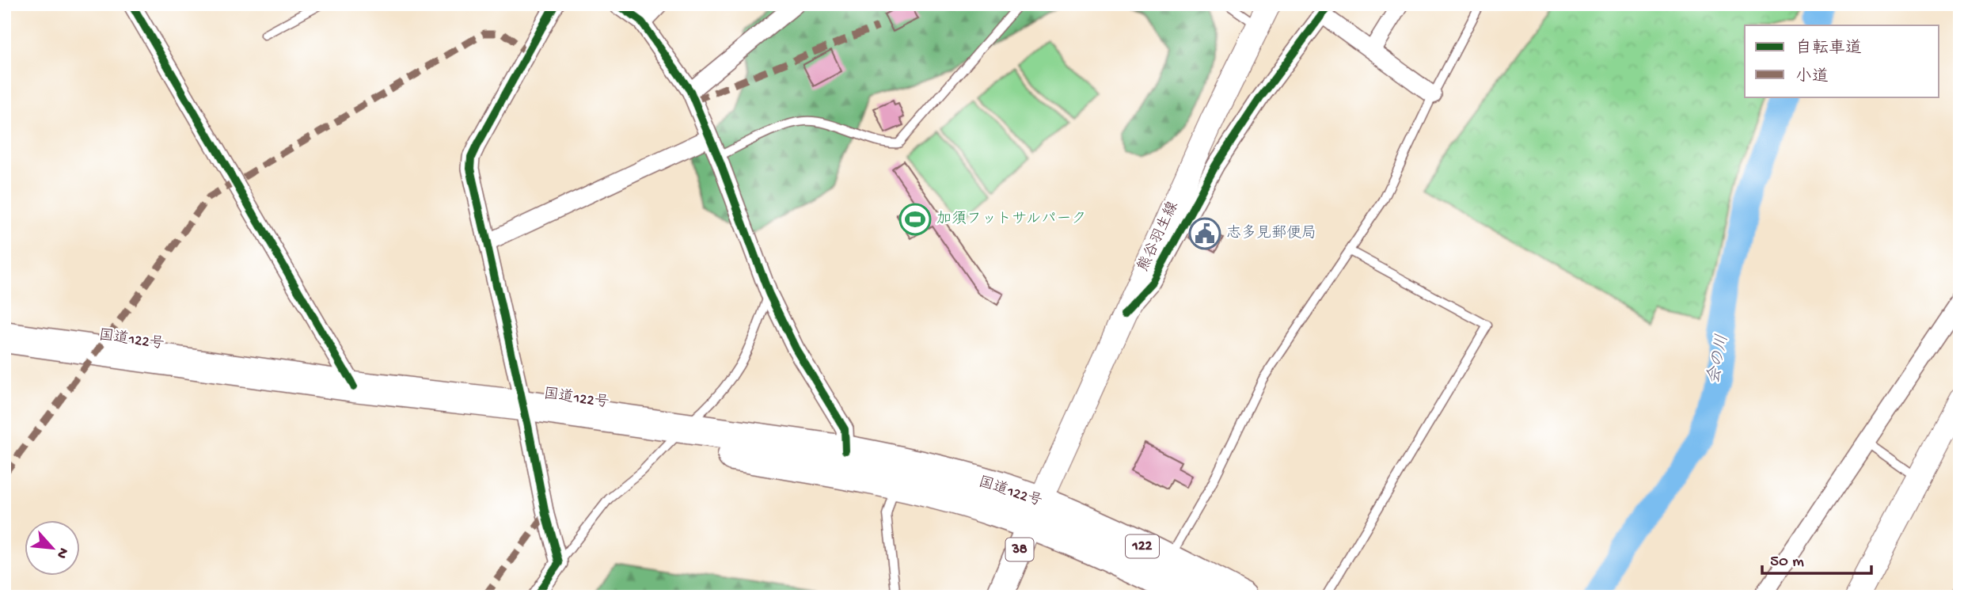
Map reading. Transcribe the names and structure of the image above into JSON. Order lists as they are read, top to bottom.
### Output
{
  "streets": {
    "highway": ["国道122号", "122"],
    "main road": ["熊谷羽生線", "38"]
  },
  "crossings": [
    ["熊谷羽生線", "国道122号"],
    ["熊谷羽生線", "38"],
    ["国道122号", "38"]
  ],
  "water": ["会の川"],
  "places": {
    "sports": ["加須フットサルパーク"],
    "public building": ["志多見郵便局"]
  },
  "legend": ["自転車道", "小道"],
  "scale_bar": "50 m",
  "north": "bottom right"
}
